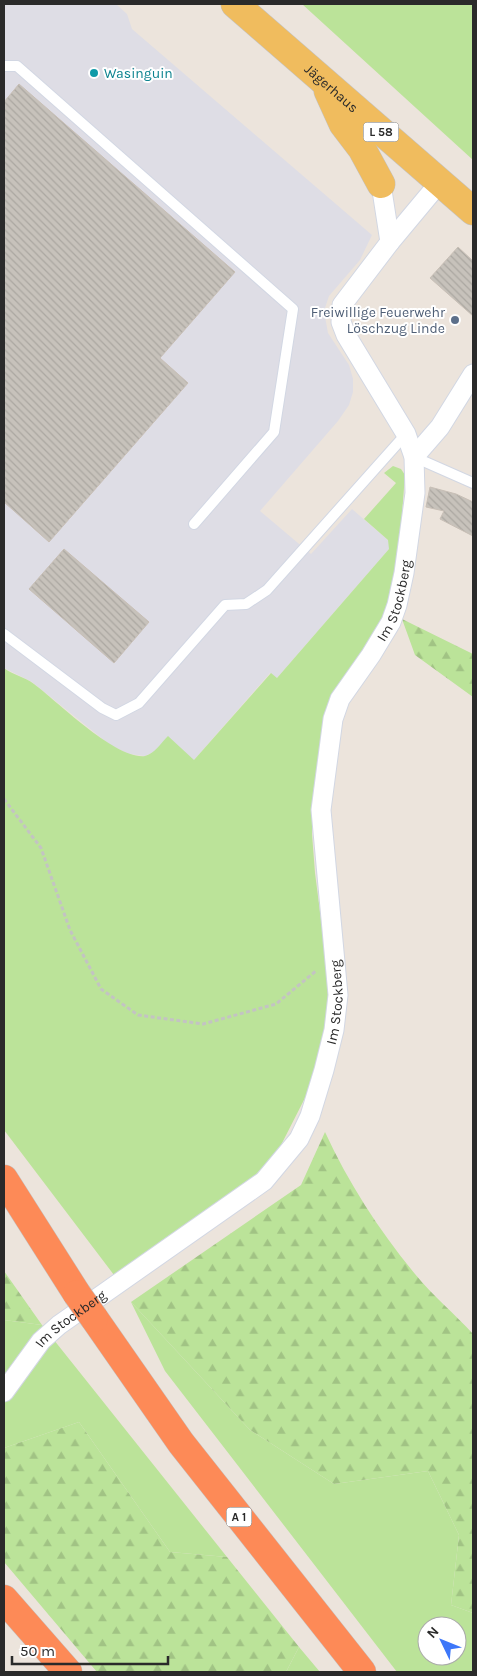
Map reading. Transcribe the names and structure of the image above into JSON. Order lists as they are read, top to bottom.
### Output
{
  "streets": {
    "highway": ["A 1"],
    "main road": ["Jägerhaus", "L 58"],
    "street": ["Im Stockberg"]
  },
  "crossings": [
    ["Jägerhaus", "Im Stockberg"]
  ],
  "places": ["Wasinguin", "Freiwillige Feuerwehr Löschzug Linde"],
  "scale_bar": "50 m",
  "north": "top left"
}
